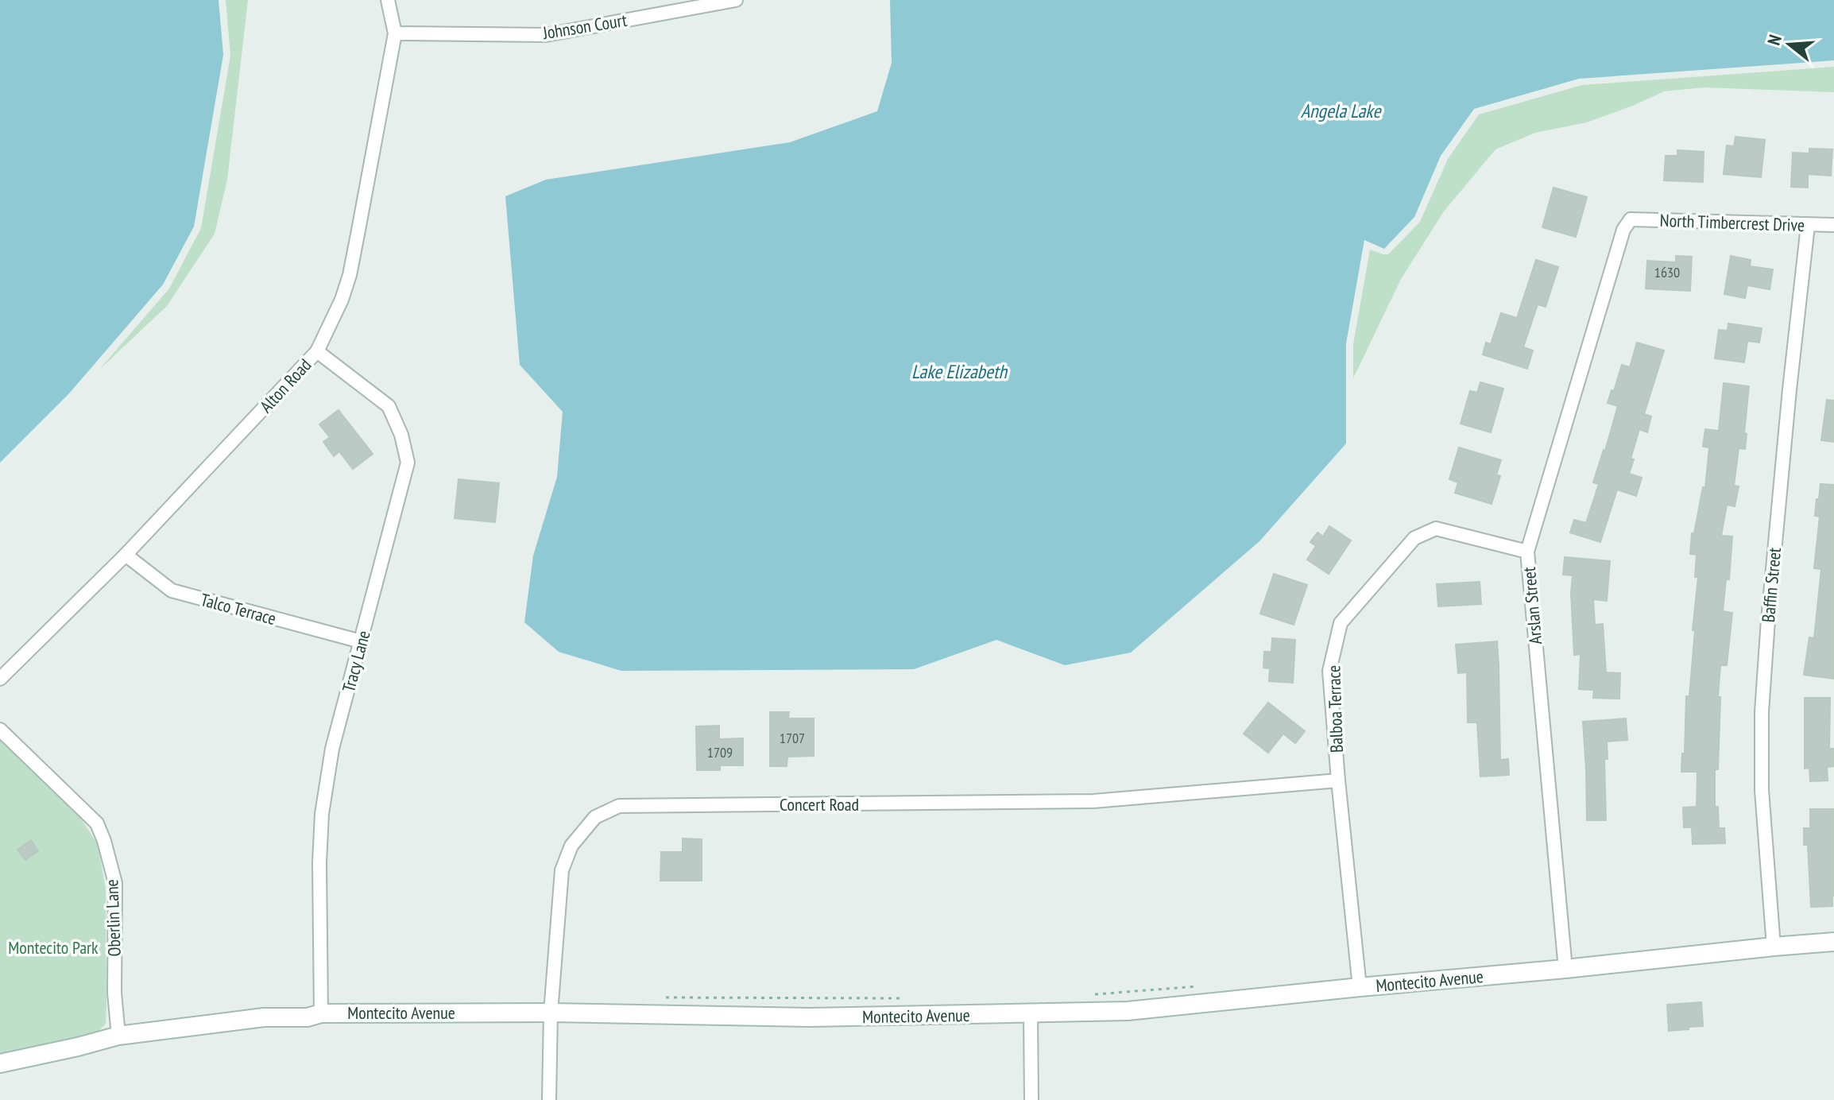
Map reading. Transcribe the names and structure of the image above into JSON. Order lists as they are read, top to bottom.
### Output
{
  "streets": {
    "street": [
      "Johnson Court",
      "North Timbercrest Drive",
      "Alton Road",
      "Baffin Street",
      "Arslan Street",
      "Talco Terrace",
      "Tracy Lane",
      "Balboa Terrace",
      "Concert Road",
      "Oberlin Lane",
      "Montecito Avenue"
    ]
  },
  "crossings": [
    ["Johnson Court", "Alton Road"],
    ["North Timbercrest Drive", "Baffin Street"],
    ["North Timbercrest Drive", "Arslan Street"],
    ["Alton Road", "Talco Terrace"],
    ["Alton Road", "Tracy Lane"],
    ["Baffin Street", "Montecito Avenue"],
    ["Arslan Street", "Balboa Terrace"],
    ["Arslan Street", "Montecito Avenue"],
    ["Talco Terrace", "Tracy Lane"],
    ["Tracy Lane", "Montecito Avenue"],
    ["Balboa Terrace", "Concert Road"],
    ["Balboa Terrace", "Montecito Avenue"],
    ["Concert Road", "Montecito Avenue"],
    ["Oberlin Lane", "Montecito Avenue"]
  ],
  "water": ["Angela Lake", "Lake Elizabeth"],
  "parks": ["Montecito Park"],
  "house_numbers": ["1630", "1707", "1709"],
  "north": "left"
}
